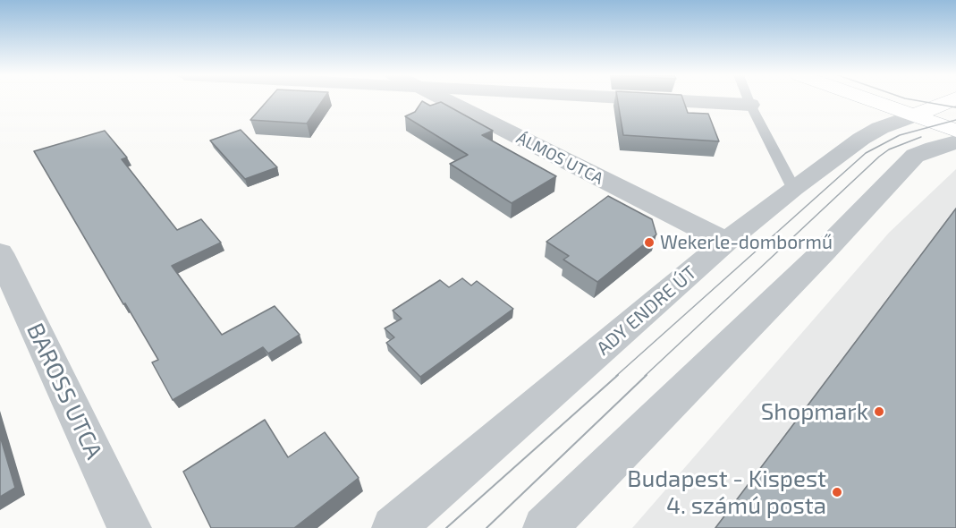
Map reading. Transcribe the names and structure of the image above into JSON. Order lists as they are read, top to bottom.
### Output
{
  "streets": {
    "street": ["ÁLMOS UTCA", "ADY ENDRE ÚT", "BAROSS UTCA"]
  },
  "crossings": [
    ["ÁLMOS UTCA", "ADY ENDRE ÚT"]
  ],
  "places": ["Wekerle-dombormű", "Shopmark", "Budapest - Kispest 4. számú posta"]
}
